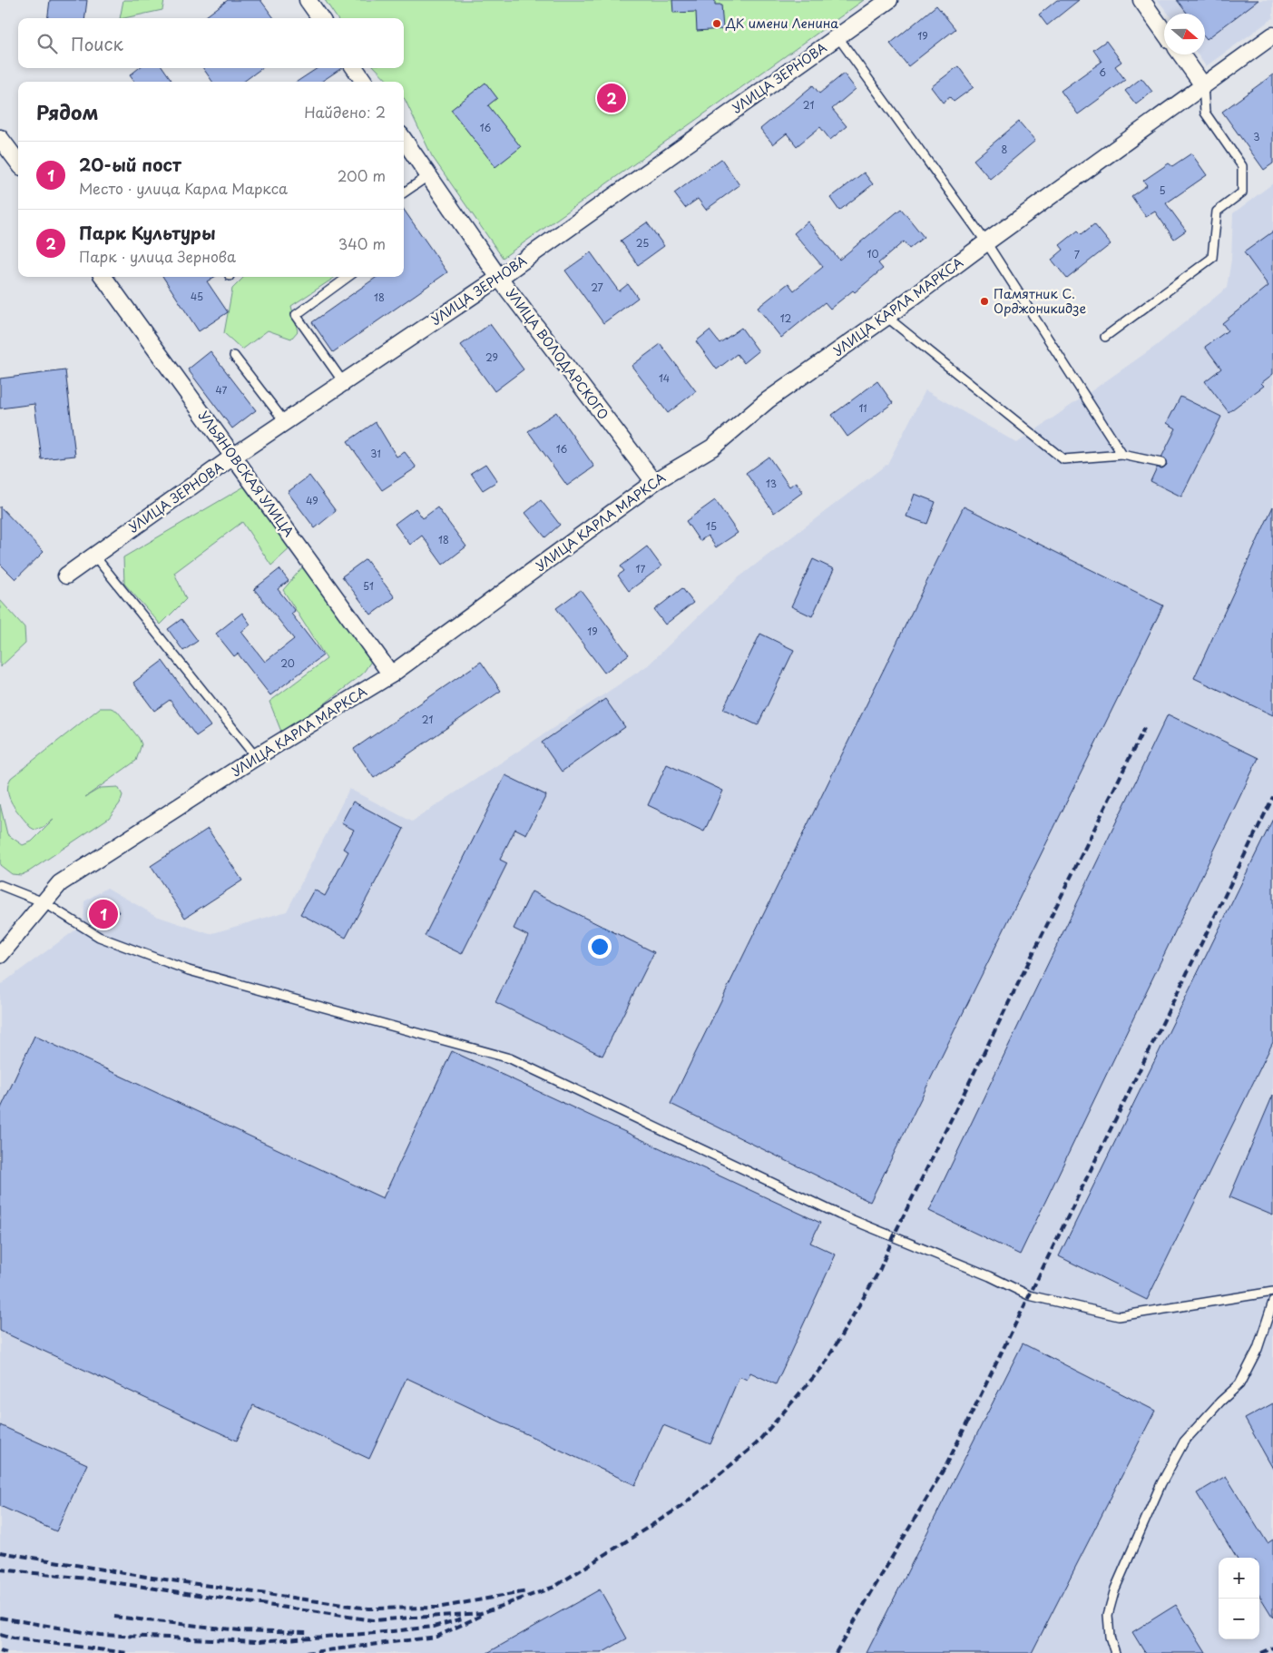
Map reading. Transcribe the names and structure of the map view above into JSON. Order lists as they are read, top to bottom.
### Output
{
  "streets": {
    "street": [
      "УЛИЦА ЗЕРНОВА",
      "УЛИЦА КАРЛА МАРКСА",
      "УЛИЦА ВОЛОДАРСКОГО",
      "УЛЬЯНОВСКАЯ УЛИЦА"
    ]
  },
  "crossings": [
    ["УЛИЦА ЗЕРНОВА", "УЛИЦА ВОЛОДАРСКОГО"],
    ["УЛИЦА ЗЕРНОВА", "УЛЬЯНОВСКАЯ УЛИЦА"],
    ["УЛИЦА КАРЛА МАРКСА", "УЛИЦА ВОЛОДАРСКОГО"],
    ["УЛИЦА КАРЛА МАРКСА", "УЛЬЯНОВСКАЯ УЛИЦА"]
  ],
  "places": ["ДК имени Ленина", "Памятник С. Орджоникидзе"],
  "house_numbers": [
    "19",
    "6",
    "21",
    "16",
    "3",
    "8",
    "5",
    "25",
    "10",
    "7",
    "27",
    "45",
    "18",
    "12",
    "29",
    "14",
    "47",
    "11",
    "16",
    "31",
    "13",
    "49",
    "15",
    "18",
    "17",
    "51",
    "19",
    "20",
    "21"
  ],
  "north": "right",
  "page": {
    "search": "Поиск",
    "pins": ["2", "1"],
    "heading": ["Рядом", "Найдено: 2"],
    "list": [
      {
        "mark": "1",
        "name": "20-ый пост",
        "note": "Место · улица Карла Маркса",
        "value": "200 m"
      },
      {
        "mark": "2",
        "name": "Парк Культуры",
        "note": "Парк · улица Зернова",
        "value": "340 m"
      }
    ],
    "map_buttons": ["+", "−"]
  }
}
